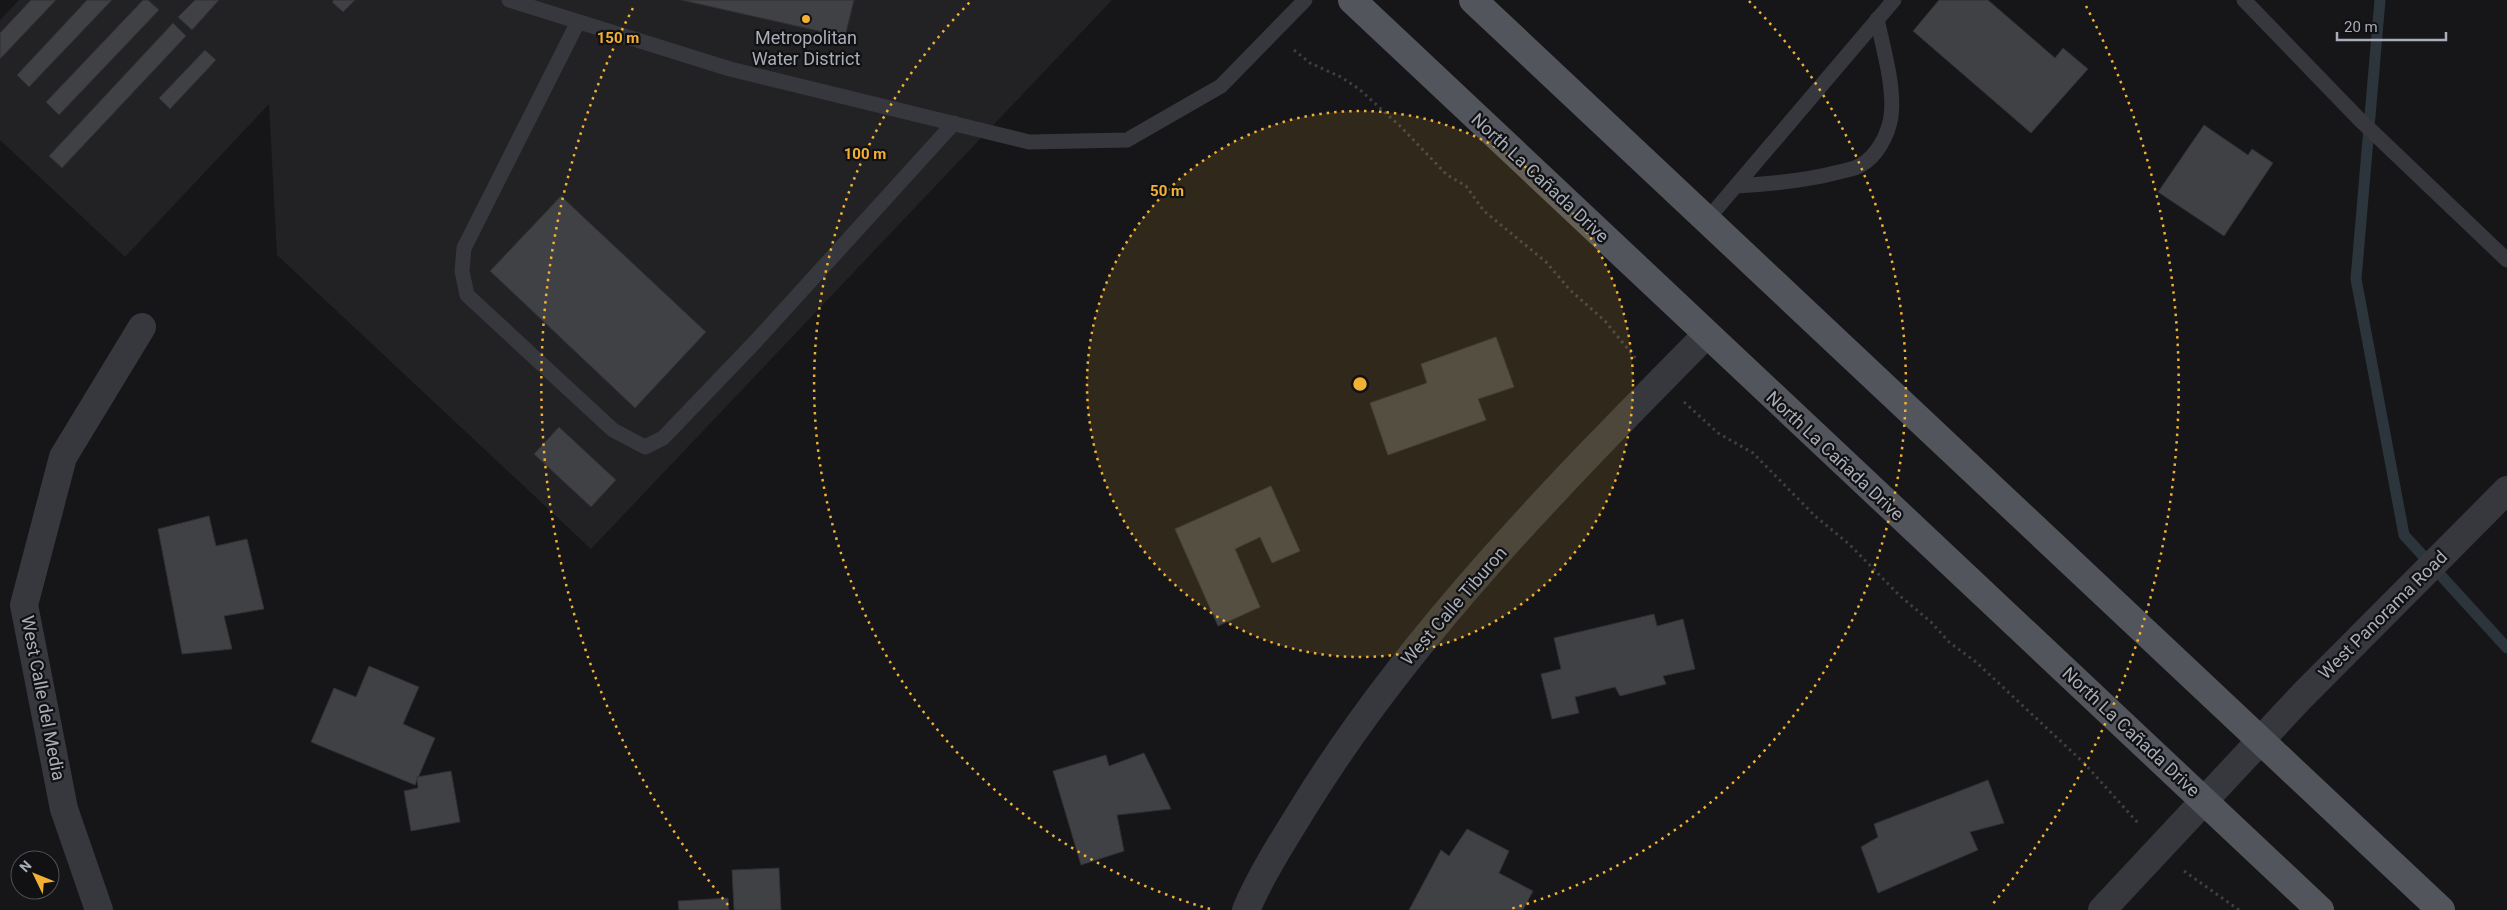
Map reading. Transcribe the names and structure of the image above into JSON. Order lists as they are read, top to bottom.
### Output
{
  "streets": {
    "main road": ["North La Cañada Drive"],
    "street": ["West Calle Tiburon", "West Panorama Road", "West Calle del Media"]
  },
  "crossings": [
    ["North La Cañada Drive", "West Calle Tiburon"],
    ["North La Cañada Drive", "West Panorama Road"]
  ],
  "places": ["Metropolitan Water District"],
  "scale_bar": "20 m",
  "north": "top left",
  "rings": ["150 m", "100 m", "50 m"]
}
